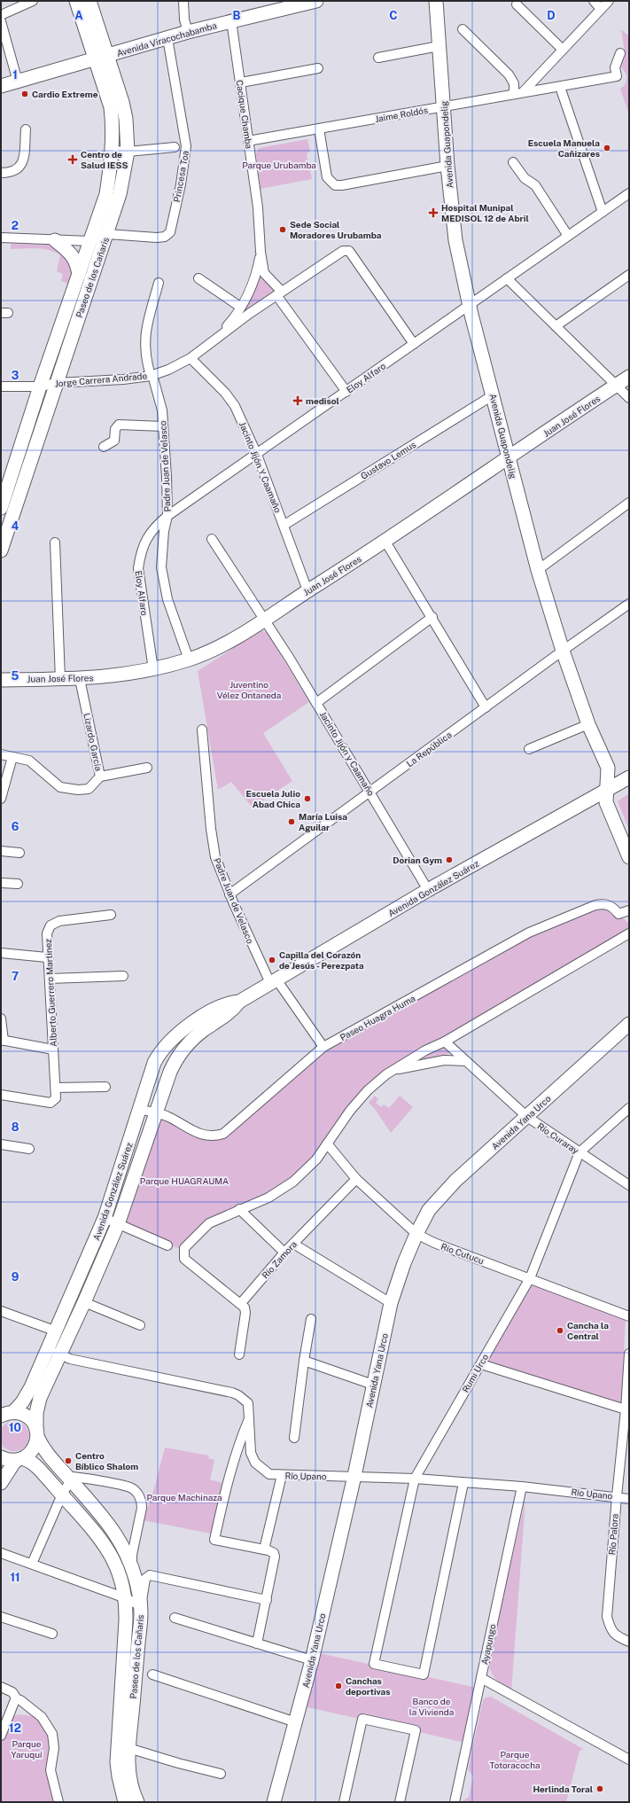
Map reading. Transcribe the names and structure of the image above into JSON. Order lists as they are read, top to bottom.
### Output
{
  "streets": {
    "main road": [
      "Avenida Viracochabamba",
      "Avenida Guapondelig",
      "Paseo de los Cañaris",
      "Juan José Flores",
      "Avenida González Suárez",
      "Avenida Yana Urco"
    ],
    "street": [
      "Cacique Chamba",
      "Jaime Roldós",
      "Princesa Toa",
      "Eloy Alfaro",
      "Jorge Carrera Andrade",
      "Gustavo Lemus",
      "Padre Juan de Velasco",
      "Jacinto Jijón Y Caamaño",
      "Lizardo García",
      "La República",
      "Jacinto Jijón y Caamaño",
      "Alberto Guerrero Martinez",
      "Paseo Huagra Huma",
      "Río Curaray",
      "Río Cutucu",
      "Río Zamora",
      "Rumi Urco",
      "Río Upano",
      "Río Palora",
      "Ayapungo"
    ]
  },
  "crossings": [
    ["Avenida Viracochabamba", "Cacique Chamba"],
    ["Avenida Viracochabamba", "Princesa Toa"],
    ["Avenida Viracochabamba", "Paseo de los Cañaris"],
    ["Cacique Chamba", "Jaime Roldós"],
    ["Cacique Chamba", "Eloy Alfaro"],
    ["Cacique Chamba", "Jorge Carrera Andrade"],
    ["Jaime Roldós", "Avenida Guapondelig"],
    ["Avenida Guapondelig", "Eloy Alfaro"],
    ["Avenida Guapondelig", "Juan José Flores"],
    ["Avenida Guapondelig", "Gustavo Lemus"],
    ["Avenida Guapondelig", "La República"],
    ["Avenida Guapondelig", "Avenida González Suárez"],
    ["Princesa Toa", "Paseo de los Cañaris"],
    ["Paseo de los Cañaris", "Jorge Carrera Andrade"],
    ["Paseo de los Cañaris", "Avenida González Suárez"],
    ["Eloy Alfaro", "Jorge Carrera Andrade"],
    ["Eloy Alfaro", "Juan José Flores"],
    ["Eloy Alfaro", "Padre Juan de Velasco"],
    ["Eloy Alfaro", "Jacinto Jijón Y Caamaño"],
    ["Jorge Carrera Andrade", "Padre Juan de Velasco"],
    ["Jorge Carrera Andrade", "Jacinto Jijón Y Caamaño"],
    ["Juan José Flores", "Padre Juan de Velasco"],
    ["Juan José Flores", "Jacinto Jijón Y Caamaño"],
    ["Juan José Flores", "Lizardo García"],
    ["Juan José Flores", "Jacinto Jijón y Caamaño"],
    ["Gustavo Lemus", "Jacinto Jijón Y Caamaño"],
    ["Padre Juan de Velasco", "La República"],
    ["Padre Juan de Velasco", "Avenida González Suárez"],
    ["Padre Juan de Velasco", "Paseo Huagra Huma"],
    ["La República", "Jacinto Jijón y Caamaño"],
    ["Jacinto Jijón y Caamaño", "Avenida González Suárez"],
    ["Avenida González Suárez", "Paseo Huagra Huma"],
    ["Avenida González Suárez", "Río Upano"],
    ["Avenida Yana Urco", "Río Curaray"],
    ["Avenida Yana Urco", "Río Cutucu"],
    ["Avenida Yana Urco", "Río Upano"],
    ["Río Curaray", "Rumi Urco"],
    ["Río Cutucu", "Río Zamora"],
    ["Río Cutucu", "Rumi Urco"],
    ["Rumi Urco", "Río Upano"],
    ["Río Upano", "Río Palora"],
    ["Río Upano", "Ayapungo"]
  ],
  "parks": [
    "Parque Urubamba",
    "Juventino Vélez Ontaneda",
    "Parque HUAGRAUMA",
    "Parque Machinaza",
    "Banco de la Vivienda",
    "Parque Yaruquí",
    "Parque Totoracocha"
  ],
  "places": {
    "other": [
      "Cardio Extreme",
      "Escuela Manuela Cañizares",
      "Sede Social Moradores Urubamba",
      "Escuela Julio Abad Chica",
      "María Luisa Aguilar",
      "Dorian Gym",
      "Capilla del Corazón de Jesús - Perezpata",
      "Cancha la Central",
      "Centro Bíblico Shalom",
      "Canchas deportivas",
      "Herlinda Toral"
    ],
    "health": ["Centro de Salud IESS", "Hospital Munipal MEDISOL 12 de Abril", "medisol"]
  },
  "grid": {
    "columns": [
      "A",
      "B",
      "C",
      "D"
    ],
    "rows": [
      "1",
      "2",
      "3",
      "4",
      "5",
      "6",
      "7",
      "8",
      "9",
      "10",
      "11",
      "12"
    ]
  }
}
